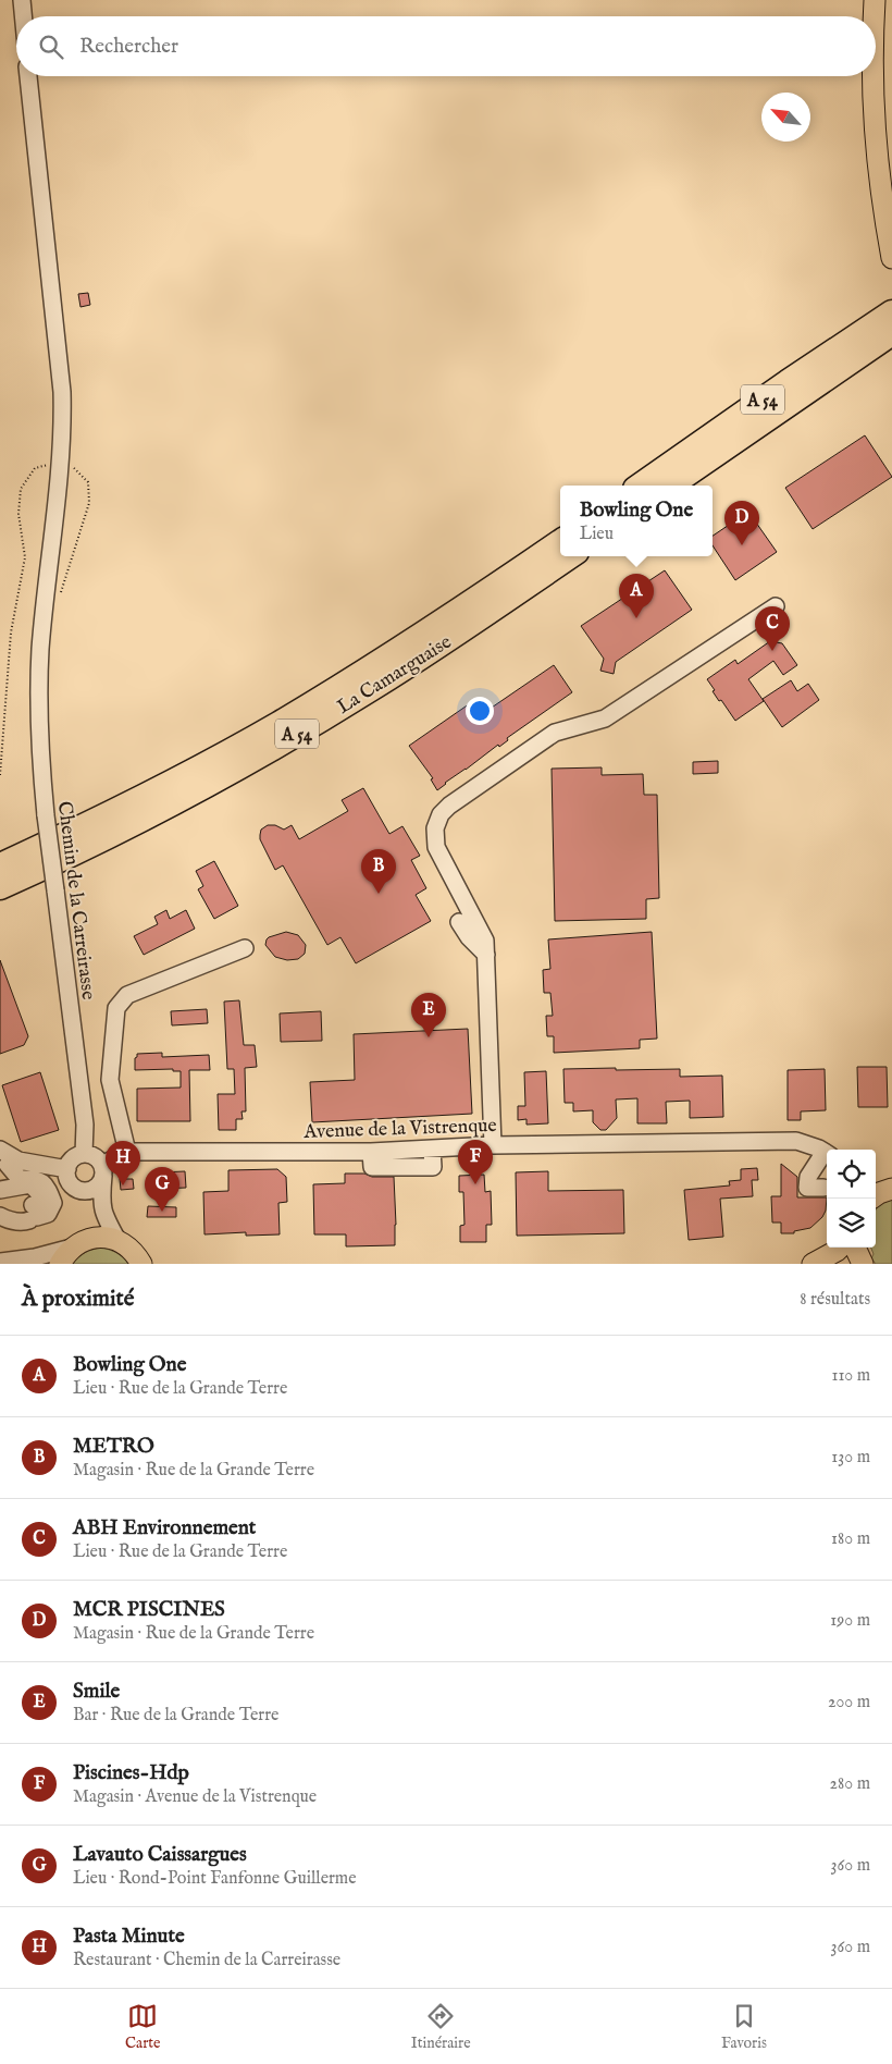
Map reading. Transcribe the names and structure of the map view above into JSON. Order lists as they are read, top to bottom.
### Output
{
  "streets": {
    "highway": ["A 54", "La Camarguaise"],
    "street": ["Chemin de la Carreirasse", "Avenue de la Vistrenque"]
  },
  "crossings": [
    ["Chemin de la Carreirasse", "Avenue de la Vistrenque"]
  ],
  "north": "top left",
  "page": {
    "search": "Rechercher",
    "popup": ["Bowling One", "Lieu"],
    "pins": [
      "D",
      "A",
      "C",
      "B",
      "E",
      "F",
      "H",
      "G"
    ],
    "heading": ["À proximité", "8 résultats"],
    "list": [
      {
        "mark": "A",
        "name": "Bowling One",
        "note": "Lieu · Rue de la Grande Terre",
        "value": "110 m"
      },
      {
        "mark": "B",
        "name": "METRO",
        "note": "Magasin · Rue de la Grande Terre",
        "value": "130 m"
      },
      {
        "mark": "C",
        "name": "ABH Environnement",
        "note": "Lieu · Rue de la Grande Terre",
        "value": "180 m"
      },
      {
        "mark": "D",
        "name": "MCR PISCINES",
        "note": "Magasin · Rue de la Grande Terre",
        "value": "190 m"
      },
      {
        "mark": "E",
        "name": "Smile",
        "note": "Bar · Rue de la Grande Terre",
        "value": "200 m"
      },
      {
        "mark": "F",
        "name": "Piscines-Hdp",
        "note": "Magasin · Avenue de la Vistrenque",
        "value": "280 m"
      },
      {
        "mark": "G",
        "name": "Lavauto Caissargues",
        "note": "Lieu · Rond-Point Fanfonne Guillerme",
        "value": "360 m"
      },
      {
        "mark": "H",
        "name": "Pasta Minute",
        "note": "Restaurant · Chemin de la Carreirasse",
        "value": "360 m"
      }
    ],
    "nav": ["Carte", "Itinéraire", "Favoris"]
  }
}
